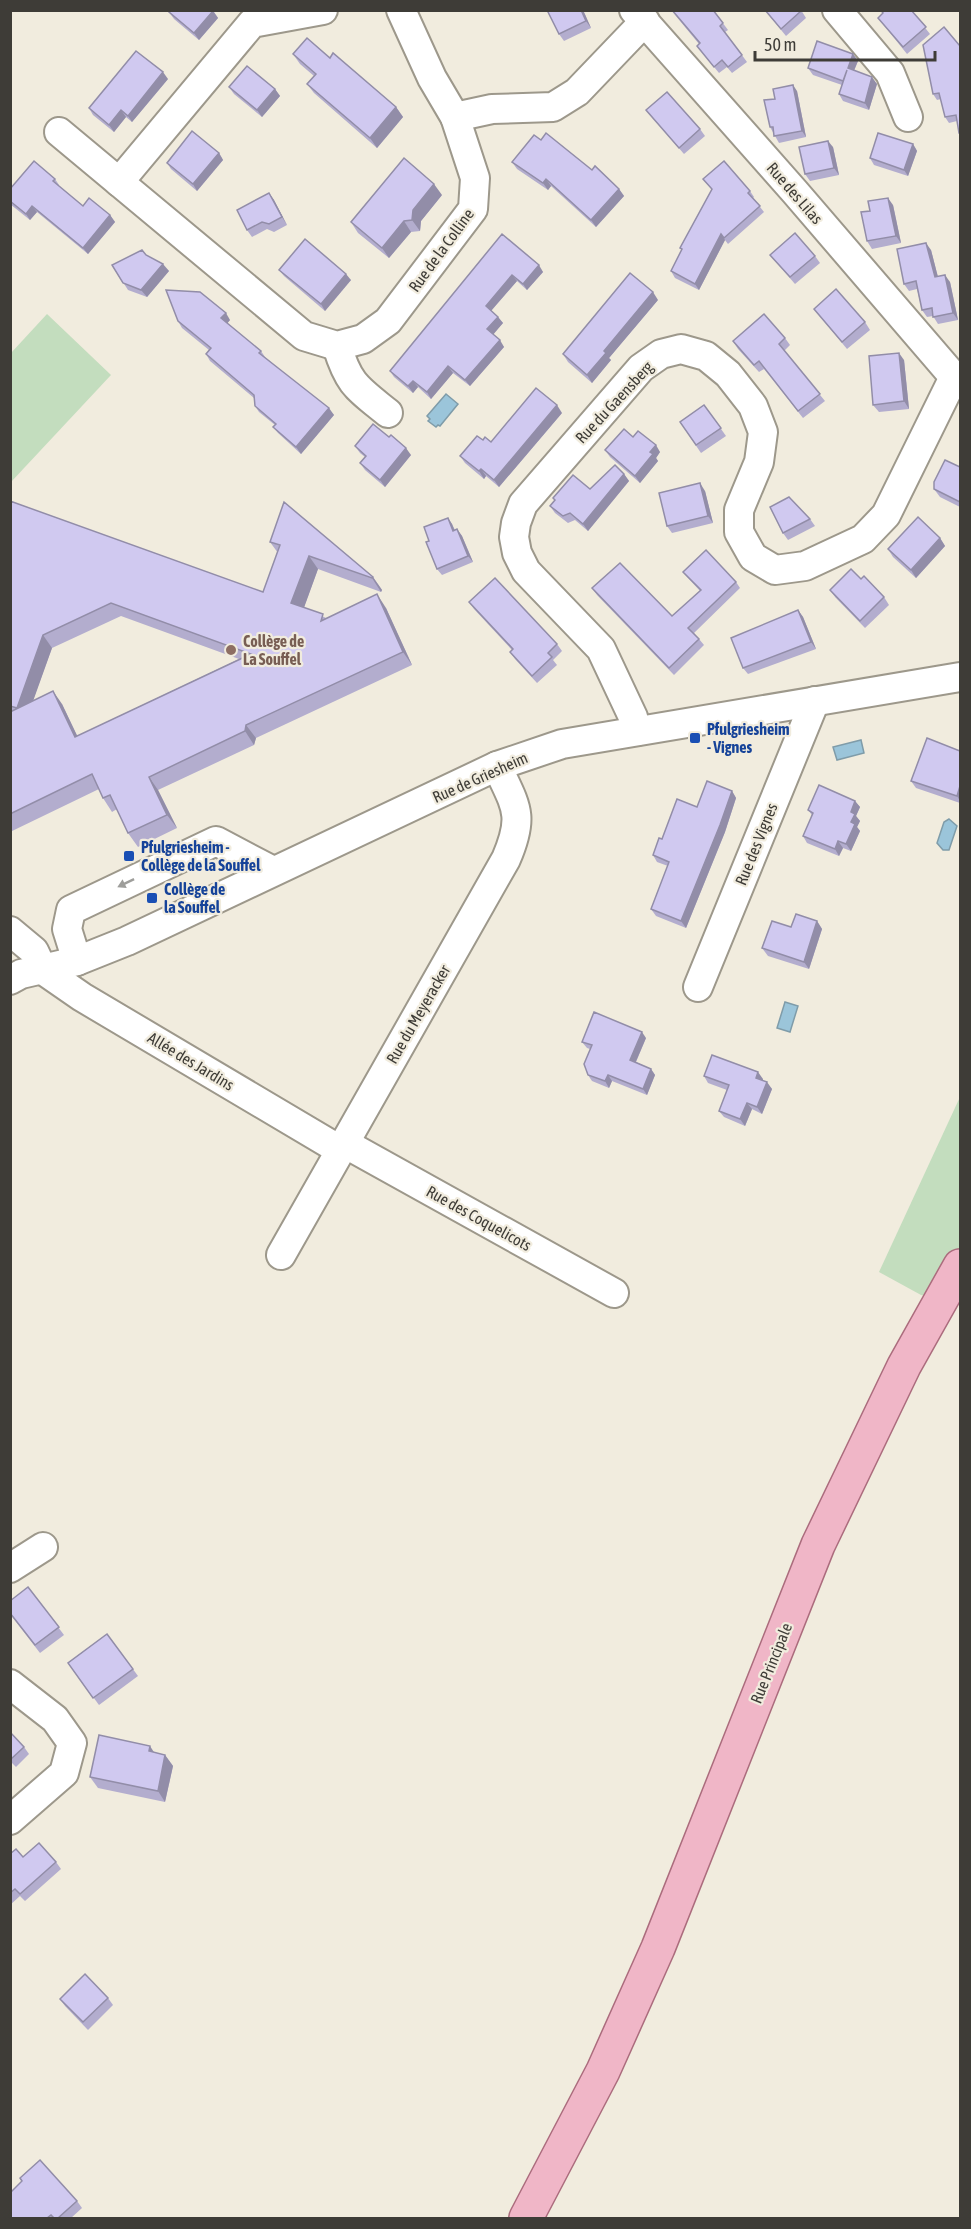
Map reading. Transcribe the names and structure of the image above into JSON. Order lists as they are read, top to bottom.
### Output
{
  "streets": {
    "main road": ["Rue Principale"],
    "street": [
      "Rue des Lilas",
      "Rue de la Colline",
      "Rue du Gaensberg",
      "Rue de Griesheim",
      "Rue des Vignes",
      "Rue du Meyeracker",
      "Allée des Jardins",
      "Rue des Coquelicots"
    ]
  },
  "crossings": [
    ["Rue des Lilas", "Rue du Gaensberg"],
    ["Rue du Gaensberg", "Rue de Griesheim"],
    ["Rue de Griesheim", "Rue des Vignes"],
    ["Rue de Griesheim", "Rue du Meyeracker"],
    ["Rue de Griesheim", "Allée des Jardins"],
    ["Rue du Meyeracker", "Allée des Jardins"],
    ["Rue du Meyeracker", "Rue des Coquelicots"],
    ["Allée des Jardins", "Rue des Coquelicots"]
  ],
  "places": {
    "other": ["Collège de La Souffel"],
    "transit": ["Pfulgriesheim - Vignes", "Pfulgriesheim - Collège de la Souffel", "Collège de la Souffel"]
  },
  "scale_bar": "50 m"
}
